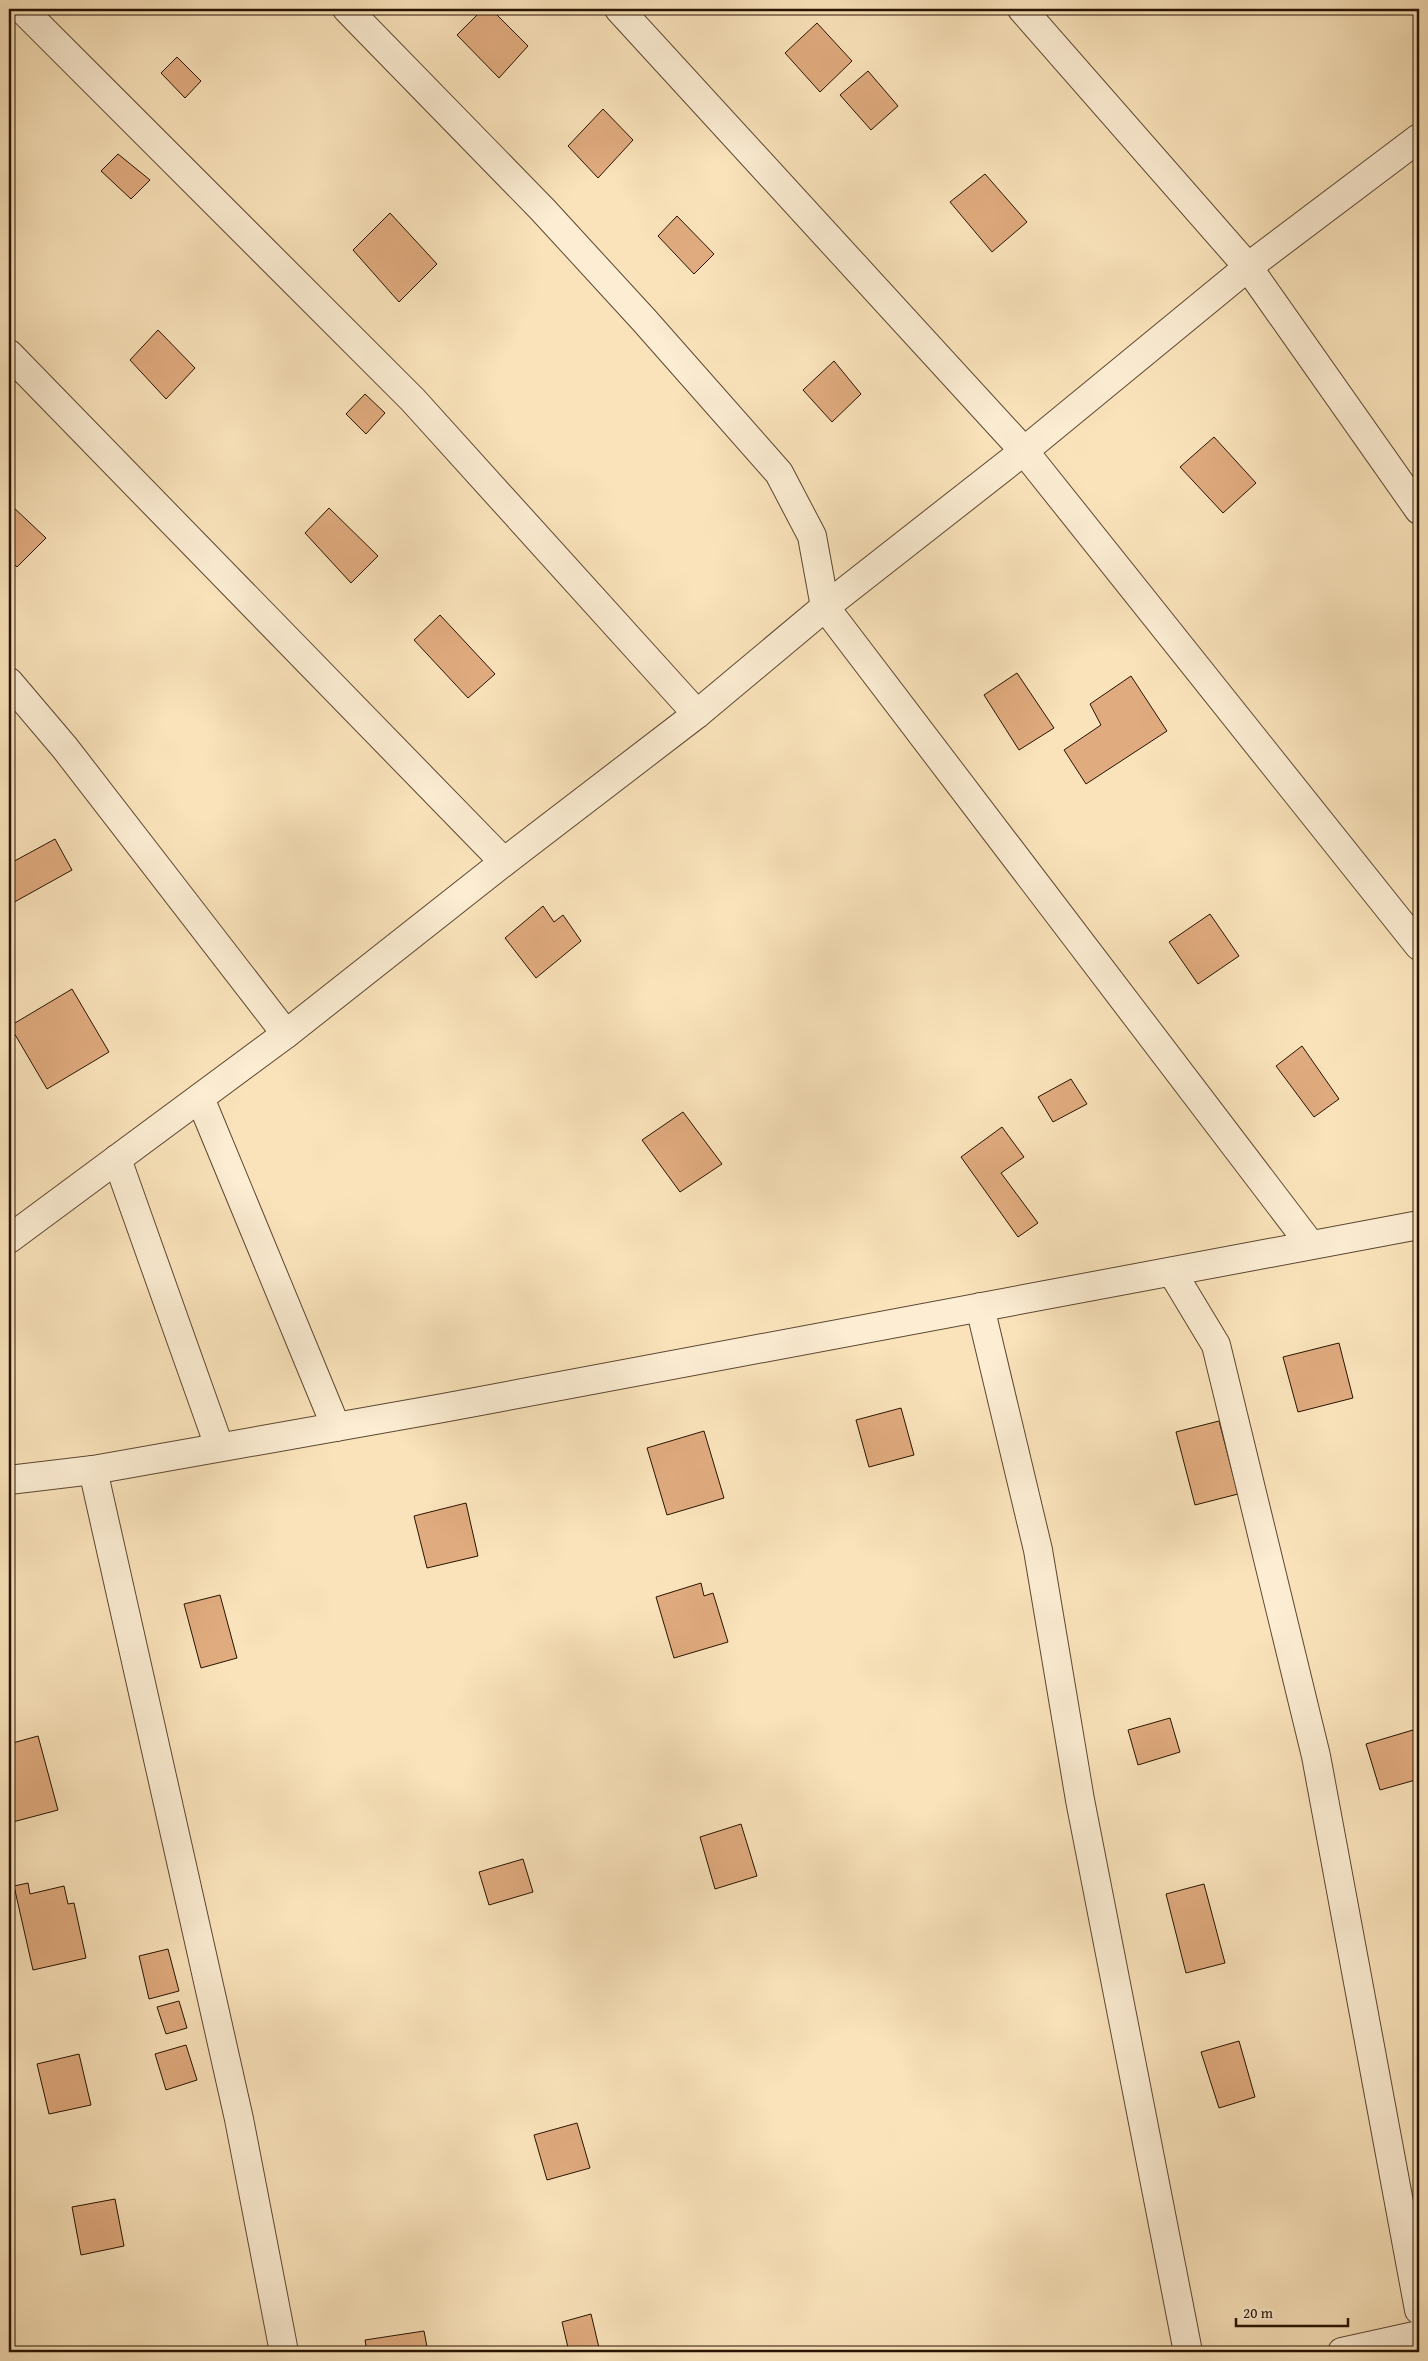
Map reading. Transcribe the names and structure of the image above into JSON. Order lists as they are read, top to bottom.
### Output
{
  "scale_bar": "20 m"
}
